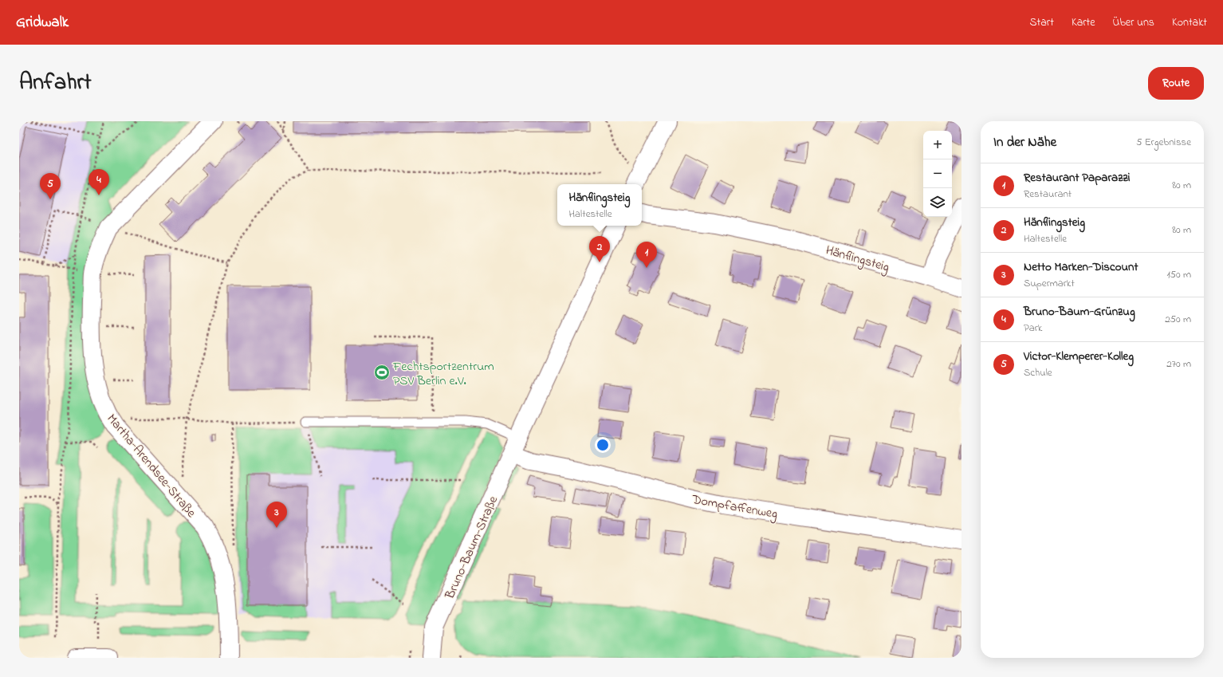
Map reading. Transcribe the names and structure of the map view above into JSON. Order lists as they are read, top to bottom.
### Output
{
  "streets": {
    "street": [
      "Hänflingsteig",
      "Martha-Arendsee-Straße",
      "Dompfaffenweg",
      "Bruno-Baum-Straße"
    ]
  },
  "crossings": [
    ["Dompfaffenweg", "Bruno-Baum-Straße"]
  ],
  "places": {
    "sports": ["Fechtsportzentrum PSV Berlin e.V."]
  },
  "page": {
    "header": "Gridwalk",
    "nav": [
      "Start",
      "Karte",
      "Über uns",
      "Kontakt"
    ],
    "title": "Anfahrt",
    "buttons": "Route",
    "heading": ["In der Nähe", "5 Ergebnisse"],
    "map_buttons": ["+", "−"],
    "list": [
      {
        "mark": "1",
        "name": "Restaurant Paparazzi",
        "note": "Restaurant",
        "value": "80 m"
      },
      {
        "mark": "2",
        "name": "Hänflingsteig",
        "note": "Haltestelle",
        "value": "80 m"
      },
      {
        "mark": "3",
        "name": "Netto Marken-Discount",
        "note": "Supermarkt",
        "value": "150 m"
      },
      {
        "mark": "4",
        "name": "Bruno-Baum-Grünzug",
        "note": "Park",
        "value": "250 m"
      },
      {
        "mark": "5",
        "name": "Victor-Klemperer-Kolleg",
        "note": "Schule",
        "value": "270 m"
      }
    ],
    "pins": [
      "4",
      "5",
      "2",
      "1",
      "3"
    ],
    "popup": ["Hänflingsteig", "Haltestelle"]
  }
}
